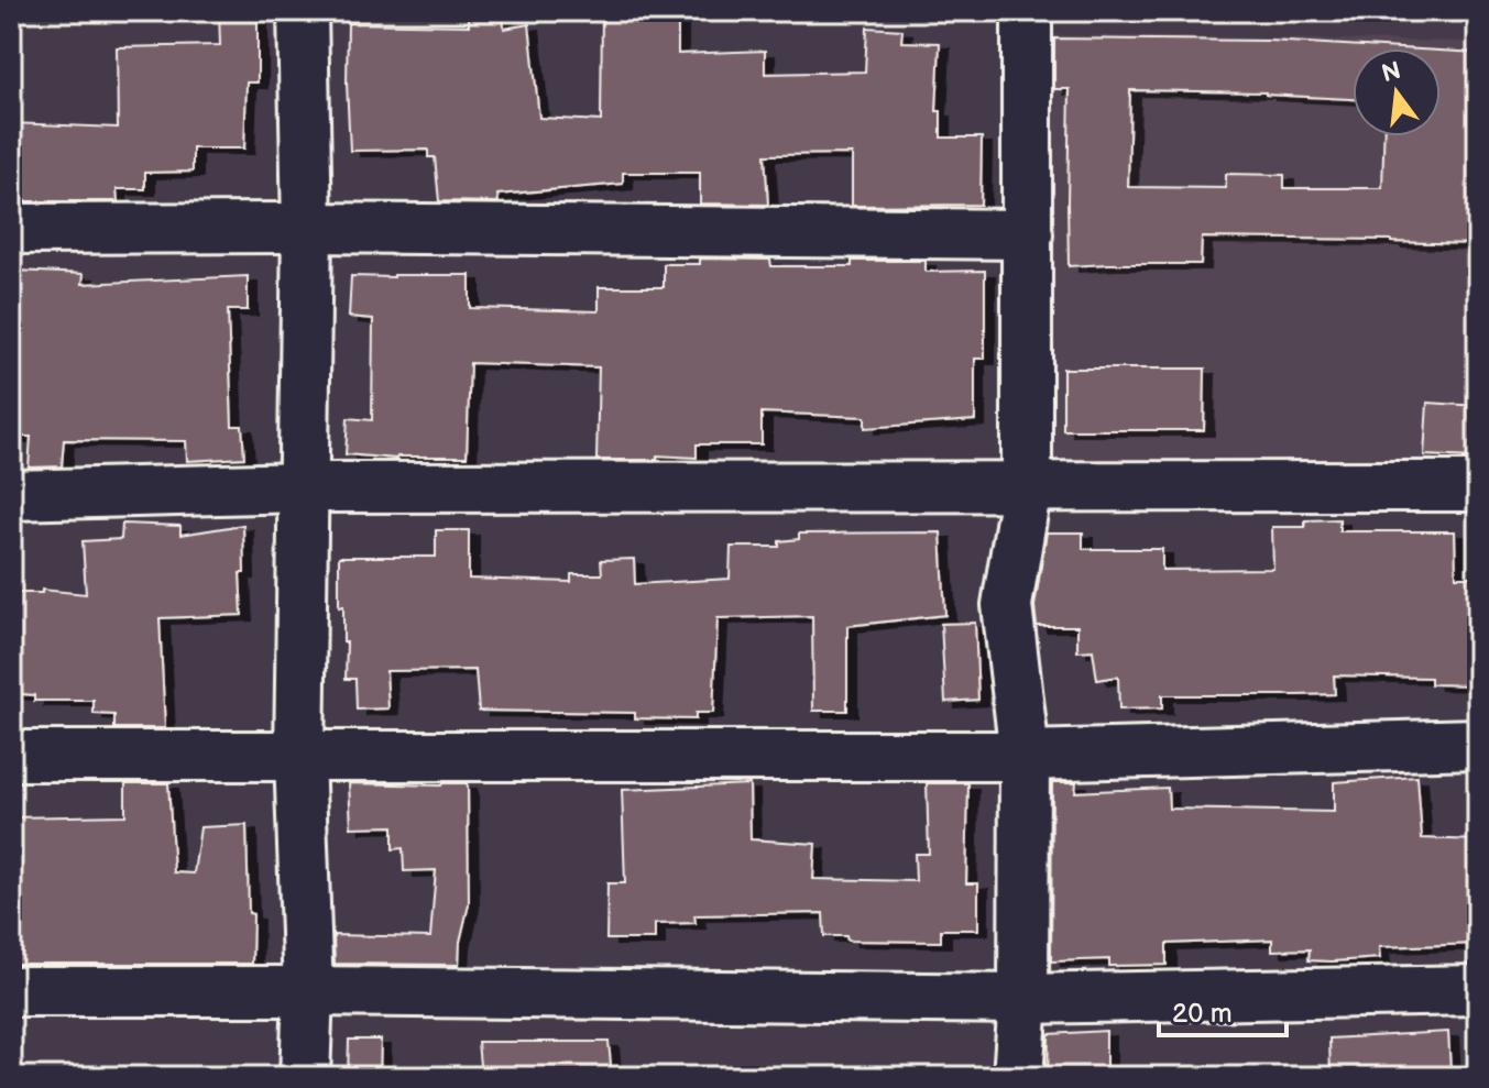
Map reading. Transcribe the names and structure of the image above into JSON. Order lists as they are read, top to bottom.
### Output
{
  "scale_bar": "20 m",
  "north": "top"
}
